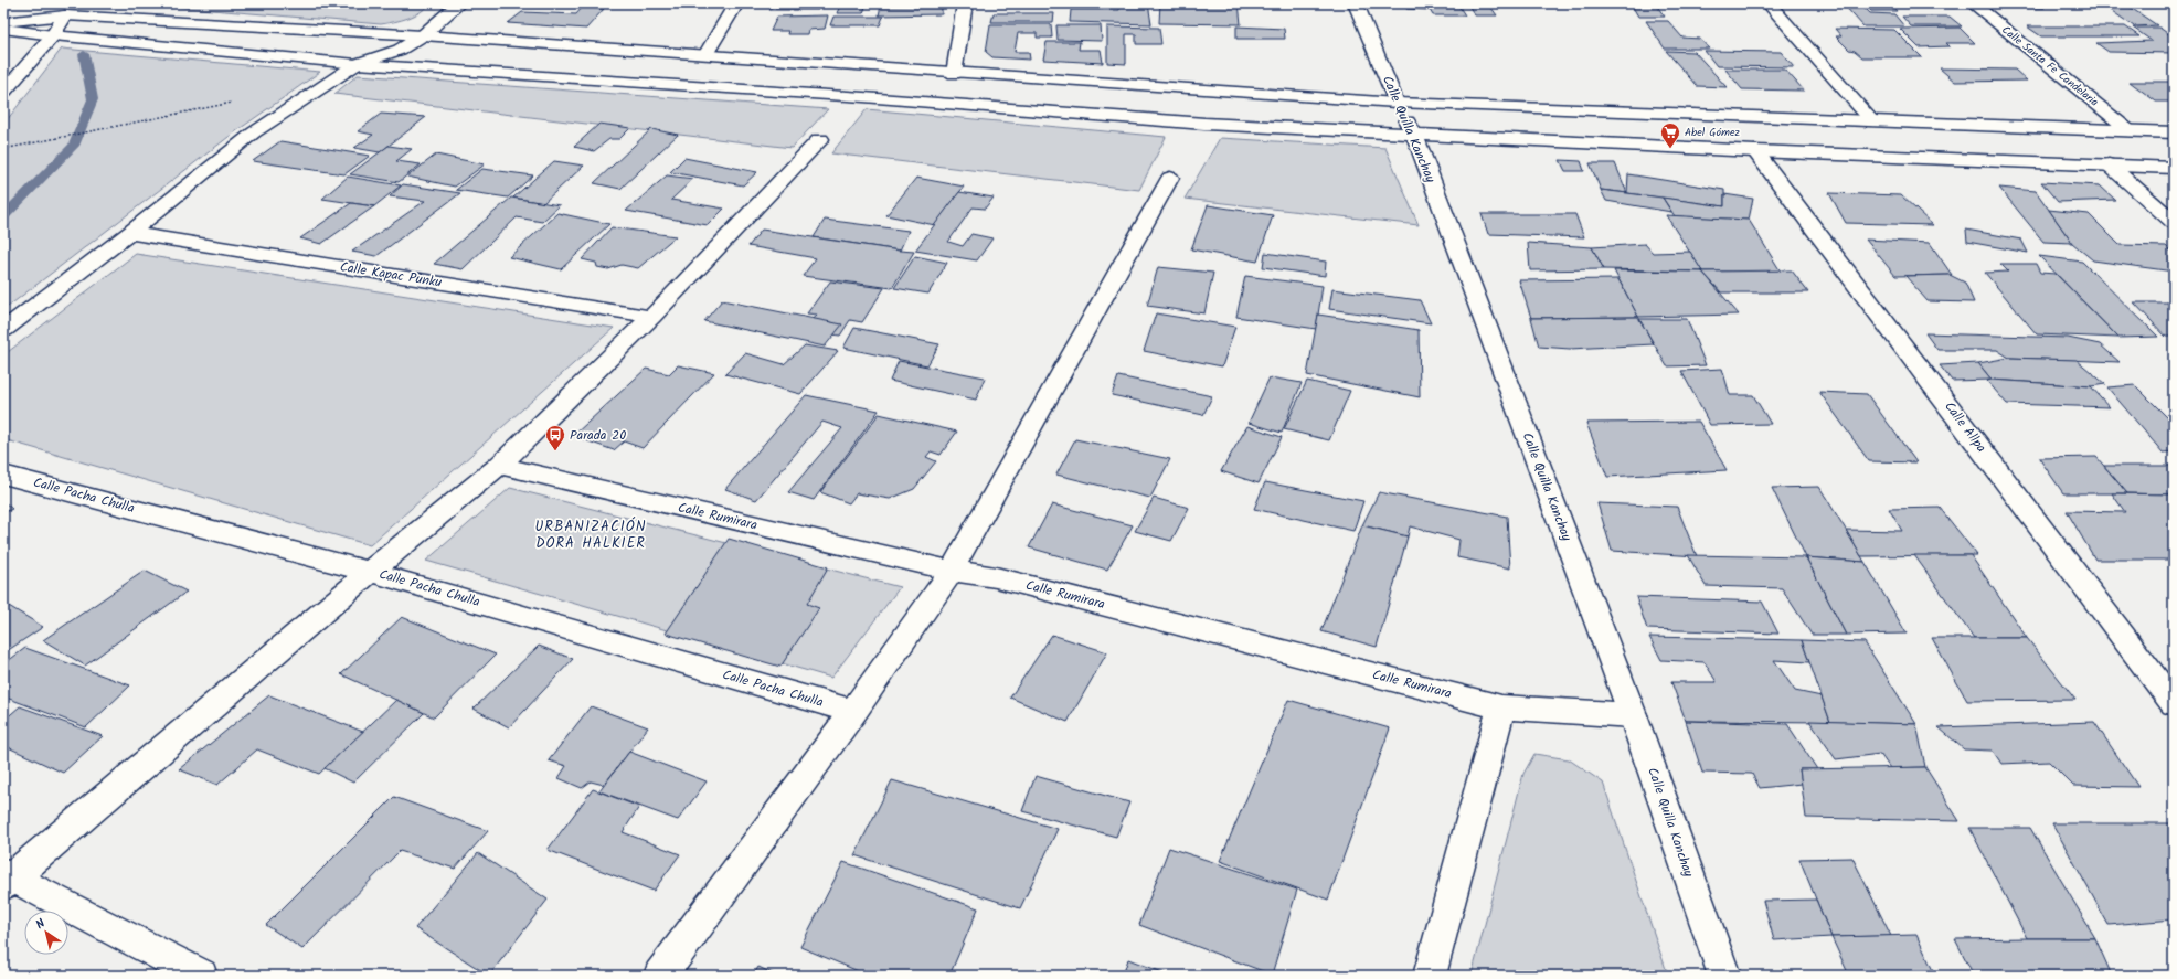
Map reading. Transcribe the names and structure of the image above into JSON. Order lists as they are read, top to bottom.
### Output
{
  "streets": {
    "street": [
      "Calle Santa Fe Candelaria",
      "Calle Quilla Kanchay",
      "Calle Kapac Punku",
      "Calle Allpa",
      "Calle Pacha Chulla",
      "Calle Rumirara"
    ]
  },
  "crossings": [
    ["Calle Quilla Kanchay", "Calle Rumirara"]
  ],
  "districts": ["URBANIZACIÓN DORA HALKIER"],
  "places": {
    "supermarket": ["Abel Gómez"],
    "bus stop": ["Parada 20"]
  },
  "north": "top left"
}
